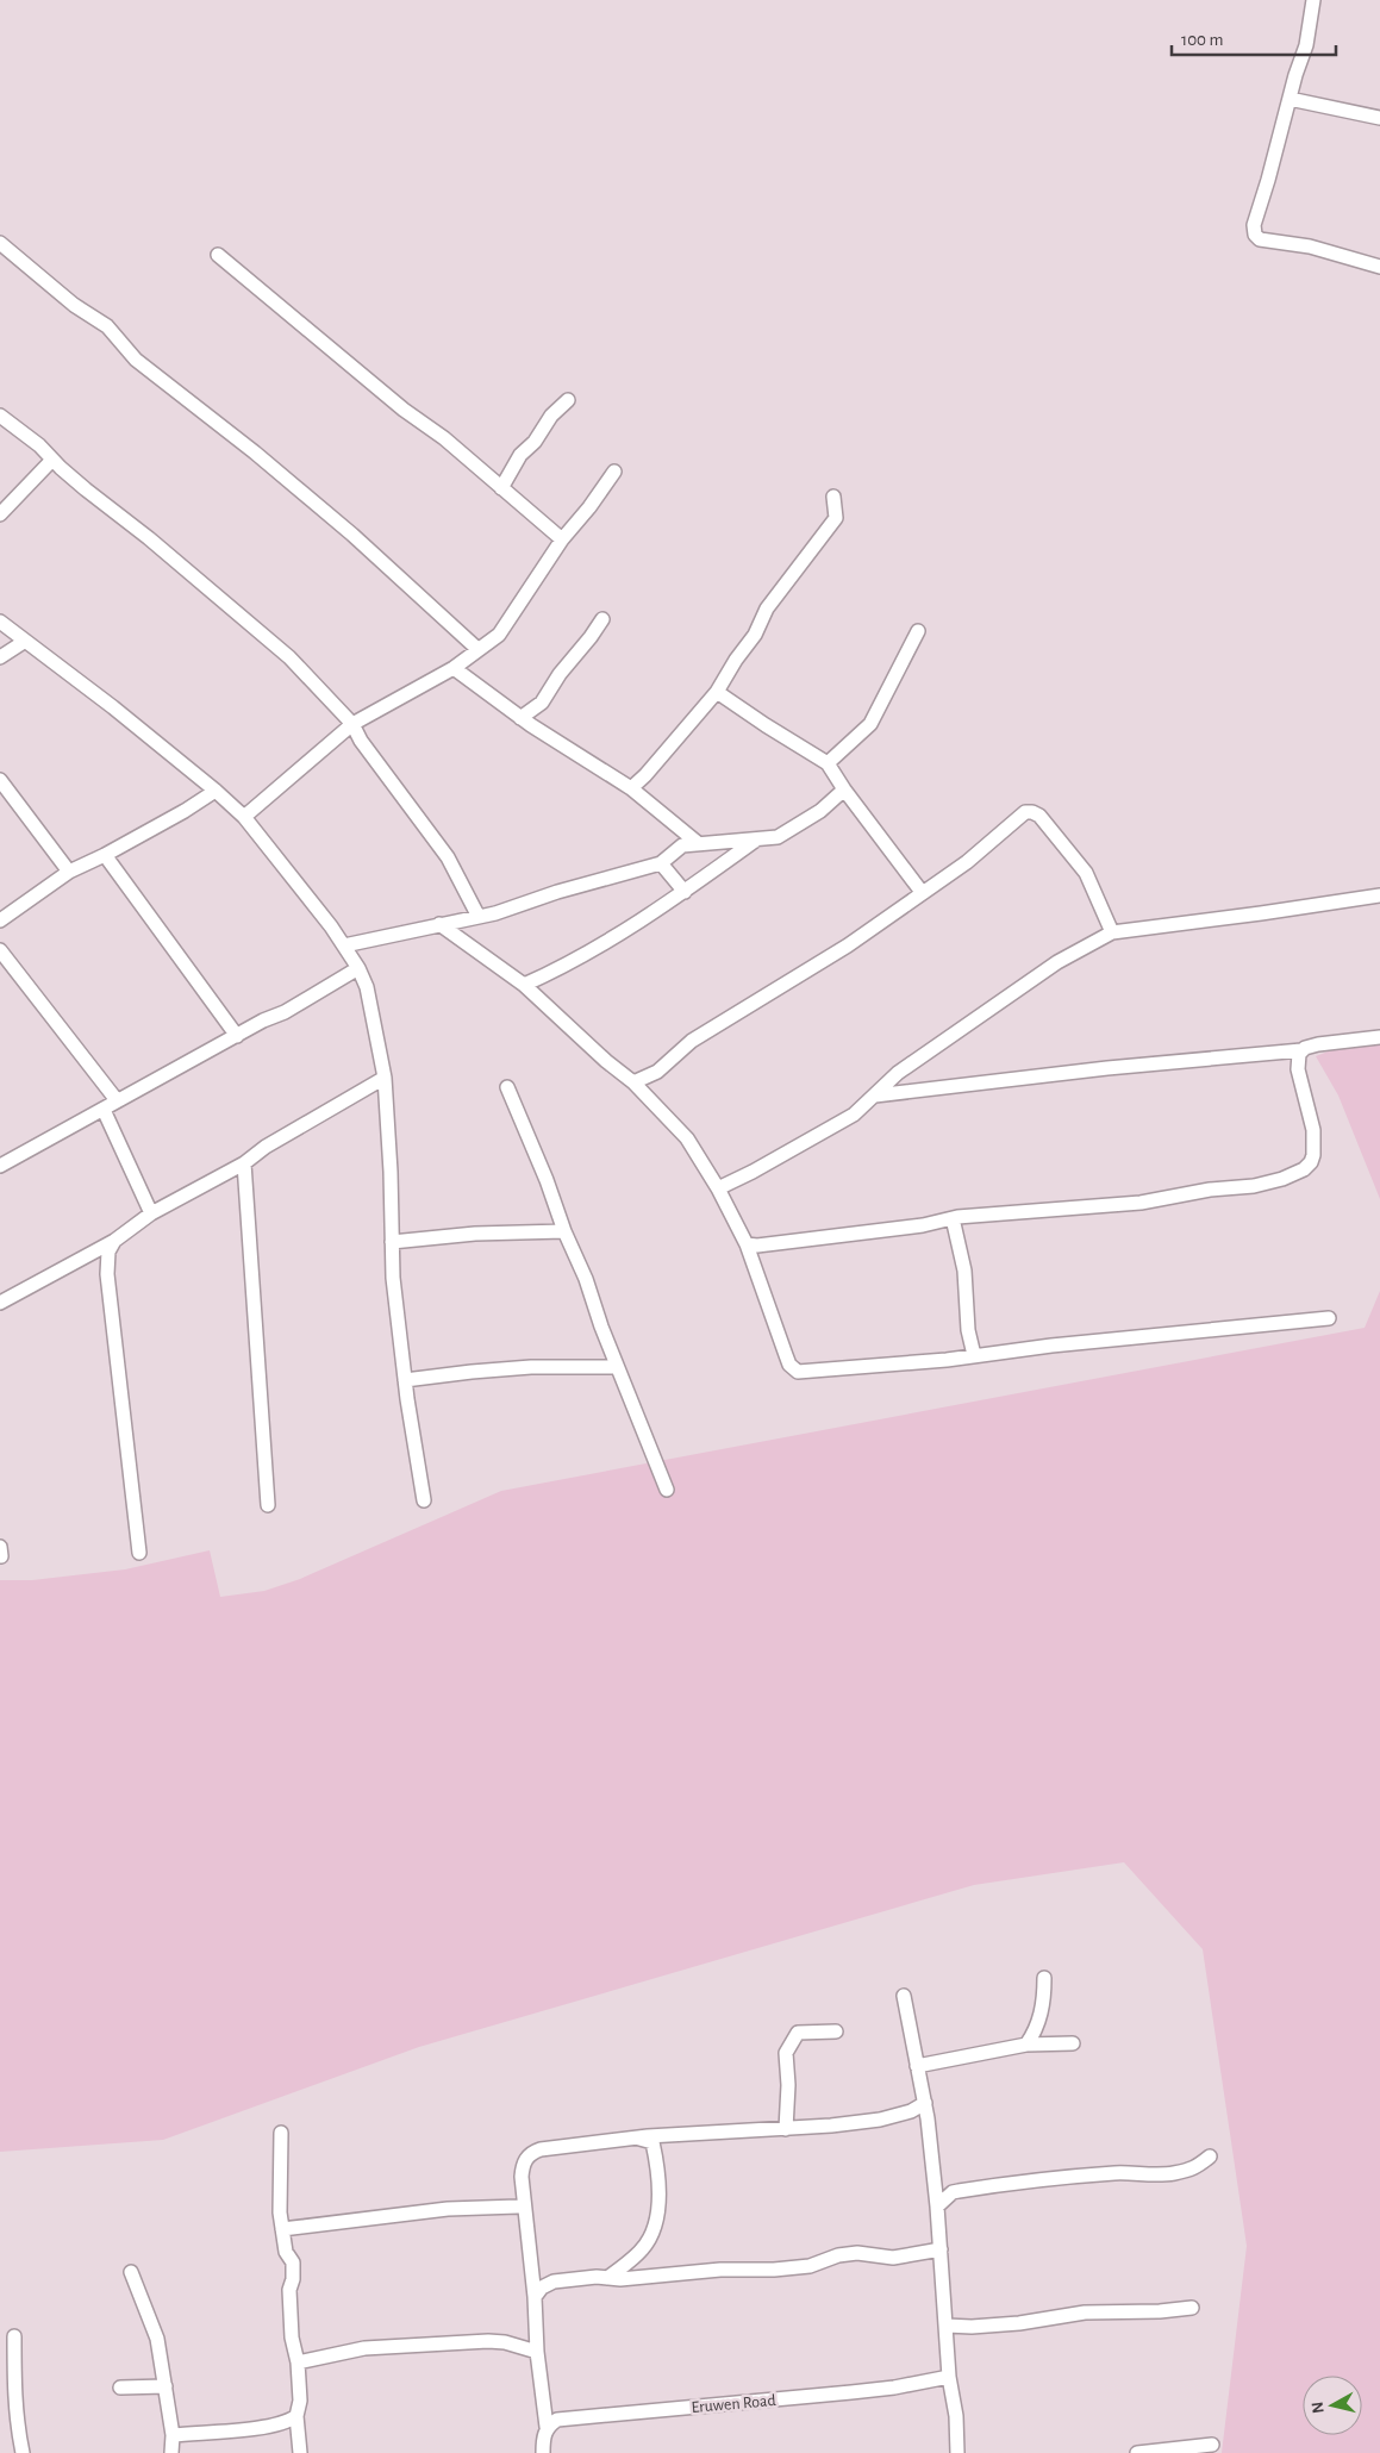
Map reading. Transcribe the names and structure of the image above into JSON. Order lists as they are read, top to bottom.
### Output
{
  "streets": {
    "street": ["Eruwen Road"]
  },
  "scale_bar": "100 m",
  "north": "left"
}
